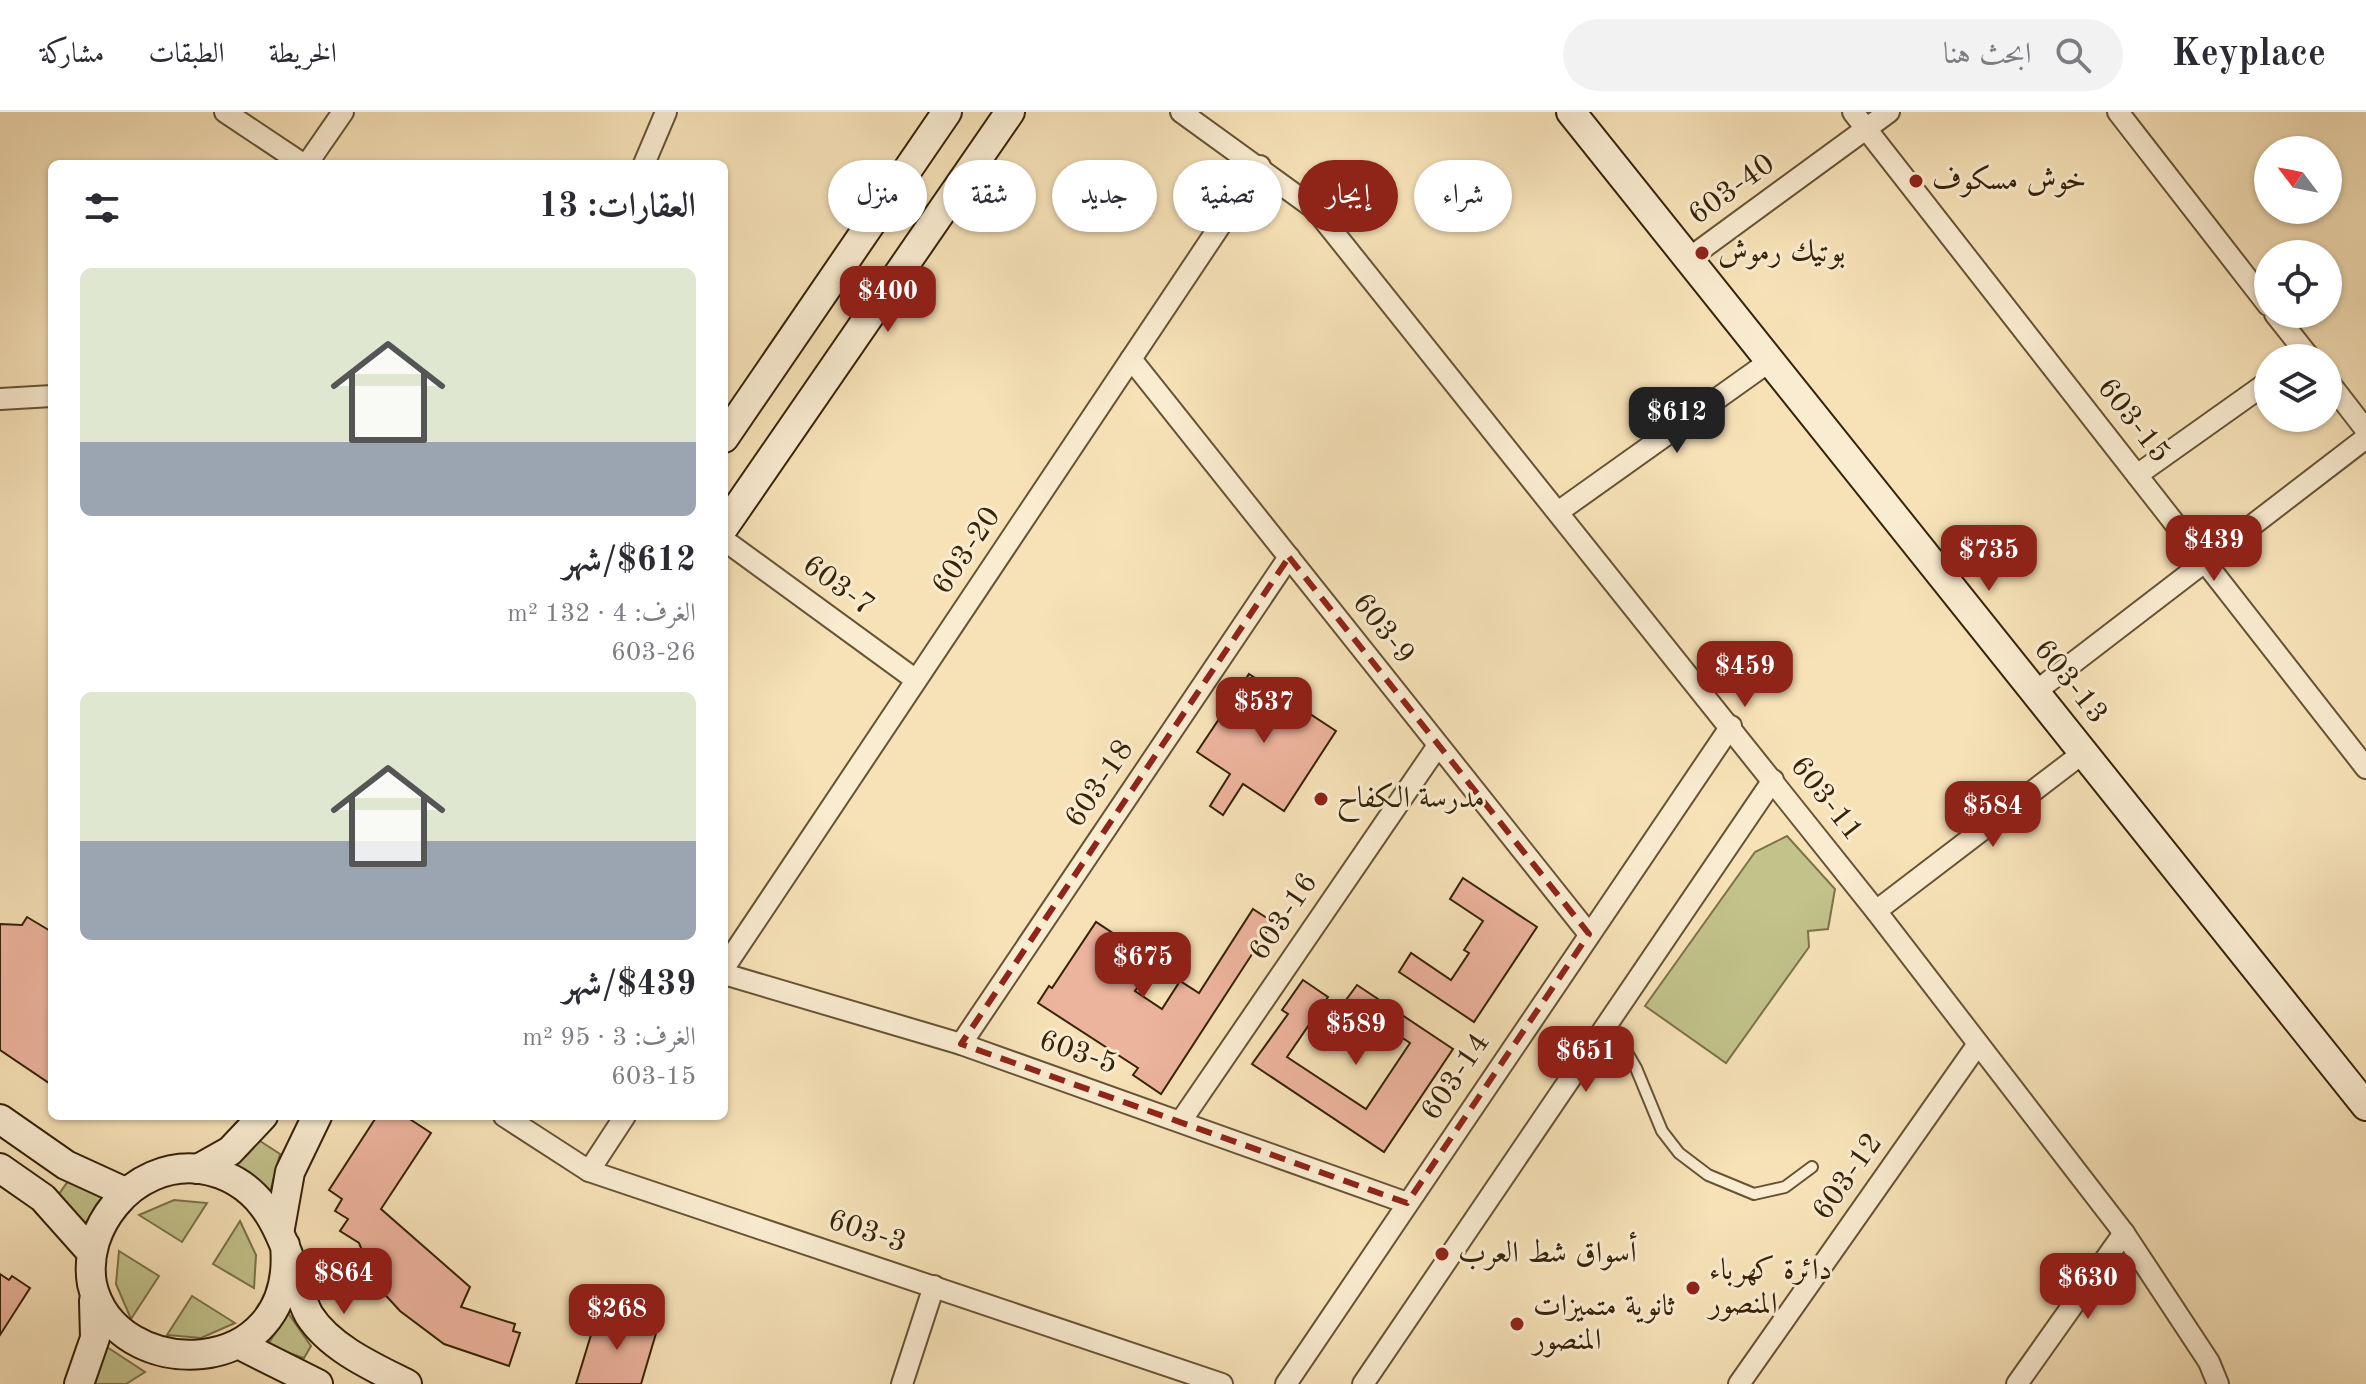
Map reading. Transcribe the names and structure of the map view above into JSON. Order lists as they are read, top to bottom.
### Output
{
  "streets": {
    "street": [
      "603-40",
      "603-15",
      "603-20",
      "603-7",
      "603-9",
      "603-13",
      "603-18",
      "603-11",
      "603-16",
      "603-5",
      "603-14",
      "603-12",
      "603-3"
    ]
  },
  "crossings": [
    ["603-40", "603-15"],
    ["603-40", "603-13"],
    ["603-20", "603-7"],
    ["603-20", "603-9"],
    ["603-9", "603-18"],
    ["603-9", "603-16"],
    ["603-9", "603-14"],
    ["603-18", "603-5"],
    ["603-11", "603-14"],
    ["603-11", "603-12"],
    ["603-16", "603-5"],
    ["603-5", "603-14"]
  ],
  "places": [
    "خوش مسكوف",
    "بوتيك رموش",
    "مدرسة الكفاح",
    "أسواق شط العرب",
    "دائرة كهرباء المنصور",
    "ثانوية متميزات المنصور"
  ],
  "north": "top left",
  "page": {
    "header": "Keyplace",
    "search": "ابحث هنا",
    "nav": ["الخريطة", "الطبقات", "مشاركة"],
    "chip": [
      "شراء",
      "إيجار",
      "تصفية",
      "جديد",
      "شقة",
      "منزل"
    ],
    "heading": "العقارات: 13",
    "list": [
      {
        "name": "$612/شهر",
        "note": "الغرف: 4 · 132 m² · 603-26"
      },
      {
        "name": "$439/شهر",
        "note": "الغرف: 3 · 95 m² · 603-15"
      }
    ],
    "price": [
      "$400",
      "$612",
      "$439",
      "$735",
      "$459",
      "$537",
      "$584",
      "$675",
      "$589",
      "$651",
      "$864",
      "$630",
      "$268"
    ]
  }
}
